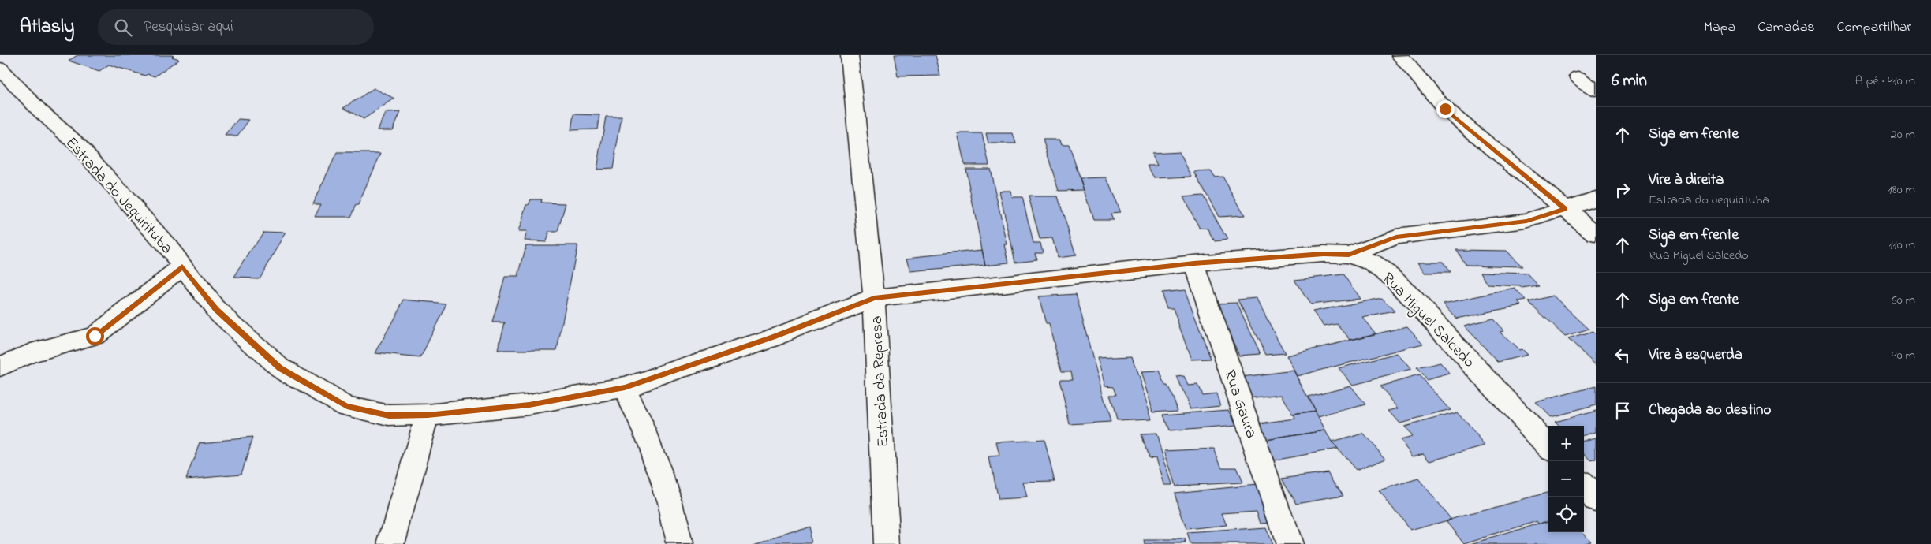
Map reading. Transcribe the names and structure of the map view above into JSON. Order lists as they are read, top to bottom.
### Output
{
  "streets": {
    "street": [
      "Estrada do Jequirituba",
      "Rua Miguel Salcedo",
      "Estrada da Represa",
      "Rua Gaura"
    ]
  },
  "crossings": [
    ["Estrada do Jequirituba", "Rua Miguel Salcedo"],
    ["Estrada do Jequirituba", "Estrada da Represa"],
    ["Rua Miguel Salcedo", "Estrada da Represa"],
    ["Rua Miguel Salcedo", "Rua Gaura"]
  ],
  "page": {
    "header": "Atlasly",
    "search": "Pesquisar aqui",
    "nav": ["Mapa", "Camadas", "Compartilhar"],
    "heading": ["6 min", "A pé · 410 m"],
    "list": [
      ["Siga em frente", "20 m"],
      ["Vire à direita", "Estrada do Jequirituba", "180 m"],
      ["Siga em frente", "Rua Miguel Salcedo", "110 m"],
      ["Siga em frente", "60 m"],
      ["Vire à esquerda", "40 m"],
      "Chegada ao destino"
    ],
    "map_buttons": ["+", "−"]
  }
}
